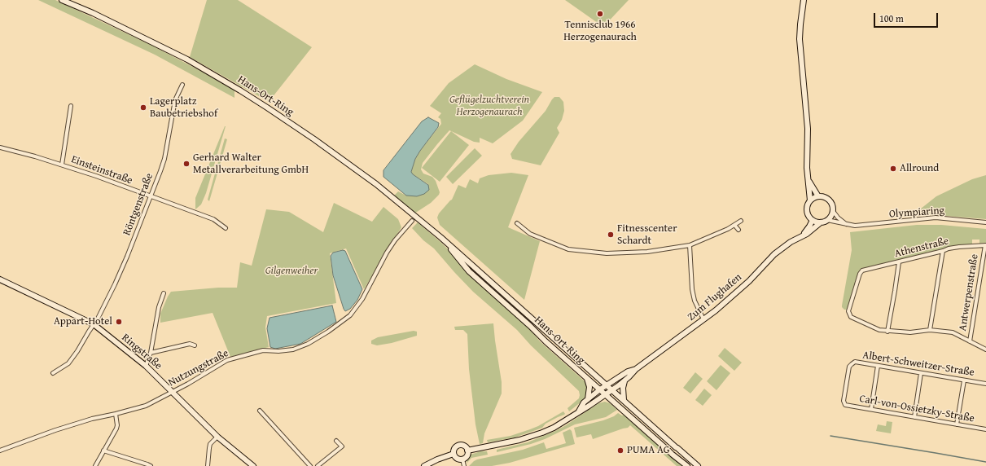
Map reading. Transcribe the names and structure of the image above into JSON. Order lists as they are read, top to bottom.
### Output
{
  "streets": {
    "street": [
      "Hans-Ort-Ring",
      "Einsteinstraße",
      "Röntgenstraße",
      "Olympiaring",
      "Athenstraße",
      "Antwerpenstraße",
      "Zum Flughafen",
      "Ringstraße",
      "Albert-Schweitzer-Straße",
      "Nutzungstraße",
      "Carl-von-Ossietzky-Straße"
    ]
  },
  "crossings": [
    ["Hans-Ort-Ring", "Zum Flughafen"],
    ["Einsteinstraße", "Röntgenstraße"],
    ["Röntgenstraße", "Ringstraße"],
    ["Olympiaring", "Zum Flughafen"],
    ["Athenstraße", "Antwerpenstraße"],
    ["Ringstraße", "Nutzungstraße"],
    ["Albert-Schweitzer-Straße", "Carl-von-Ossietzky-Straße"]
  ],
  "parks": ["Geflügelzuchtverein Herzogenaurach", "Gilgenweiher"],
  "places": [
    "Tennisclub 1966 Herzogenaurach",
    "Lagerplatz Baubetriebshof",
    "Gerhard Walter Metallverarbeitung GmbH",
    "Allround",
    "Fitnesscenter Schardt",
    "Appart-Hotel",
    "PUMA AG"
  ],
  "scale_bar": "100 m"
}
